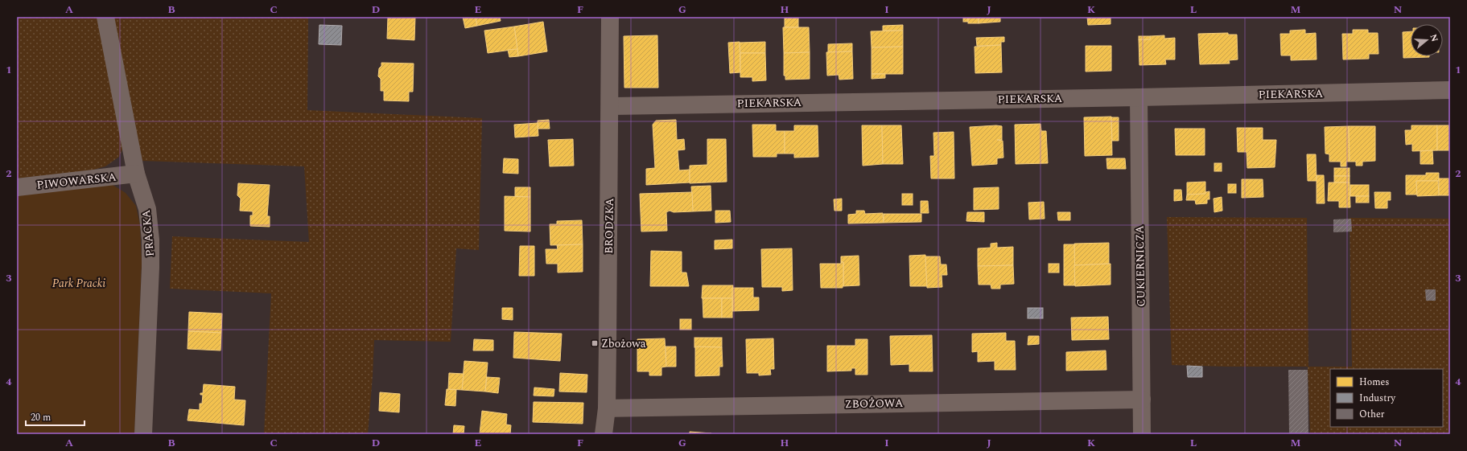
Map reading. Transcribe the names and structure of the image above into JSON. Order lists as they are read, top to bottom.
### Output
{
  "streets": {
    "street": [
      "PIEKARSKA",
      "PIWOWARSKA",
      "BRODZKA",
      "PRACKA",
      "CUKIERNICZA",
      "ZBOŻOWA"
    ]
  },
  "crossings": [
    ["PIEKARSKA", "BRODZKA"],
    ["PIEKARSKA", "CUKIERNICZA"],
    ["PIWOWARSKA", "PRACKA"],
    ["BRODZKA", "ZBOŻOWA"],
    ["CUKIERNICZA", "ZBOŻOWA"]
  ],
  "parks": ["Park Pracki"],
  "places": {
    "transit": ["Zbożowa"]
  },
  "legend": ["Homes", "Industry", "Other"],
  "scale_bar": "20 m",
  "north": "right",
  "grid": {
    "columns": [
      "A",
      "B",
      "C",
      "D",
      "E",
      "F",
      "G",
      "H",
      "I",
      "J",
      "K",
      "L",
      "M",
      "N"
    ],
    "rows": [
      "1",
      "2",
      "3",
      "4"
    ]
  }
}
